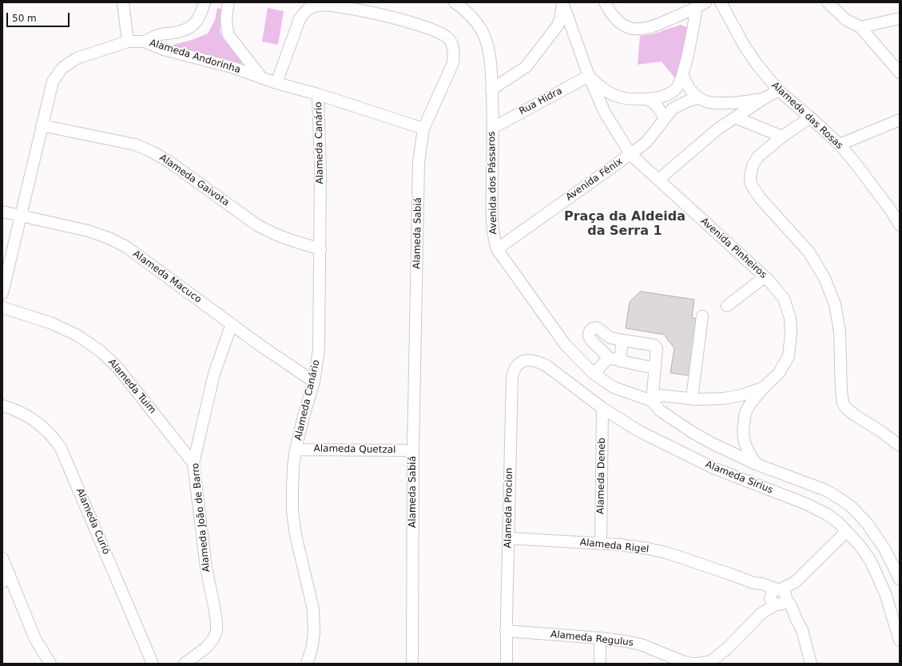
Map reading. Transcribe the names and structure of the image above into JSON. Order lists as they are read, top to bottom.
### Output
{
  "streets": {
    "street": [
      "Alameda Andorinha",
      "Rua Hidra",
      "Alameda das Rosas",
      "Alameda Canário",
      "Avenida Fênix",
      "Alameda Gaivota",
      "Avenida dos Pássaros",
      "Alameda Sabiá",
      "Avenida Pinheiros",
      "Alameda Macuco",
      "Alameda Tuim",
      "Alameda Quetzal",
      "Alameda Deneb",
      "Alameda Sirius",
      "Alameda Procion",
      "Alameda João de Barro",
      "Alameda Curió",
      "Alameda Rigel",
      "Alameda Regulus"
    ]
  },
  "crossings": [
    ["Alameda Andorinha", "Alameda Canário"],
    ["Alameda Andorinha", "Alameda Gaivota"],
    ["Alameda Andorinha", "Alameda Sabiá"],
    ["Alameda Andorinha", "Alameda Macuco"],
    ["Rua Hidra", "Avenida dos Pássaros"],
    ["Rua Hidra", "Avenida Pinheiros"],
    ["Alameda Canário", "Alameda Gaivota"],
    ["Alameda Canário", "Alameda Macuco"],
    ["Alameda Canário", "Alameda Quetzal"],
    ["Avenida Fênix", "Avenida dos Pássaros"],
    ["Avenida Fênix", "Avenida Pinheiros"],
    ["Avenida dos Pássaros", "Avenida Pinheiros"],
    ["Alameda Sabiá", "Alameda Quetzal"],
    ["Alameda Macuco", "Alameda João de Barro"],
    ["Alameda Tuim", "Alameda João de Barro"],
    ["Alameda Deneb", "Alameda Sirius"],
    ["Alameda Deneb", "Alameda Rigel"],
    ["Alameda Sirius", "Alameda Procion"],
    ["Alameda Procion", "Alameda Rigel"],
    ["Alameda Procion", "Alameda Regulus"]
  ],
  "districts": ["Praça da Aldeida da Serra 1"],
  "scale_bar": "50 m"
}
